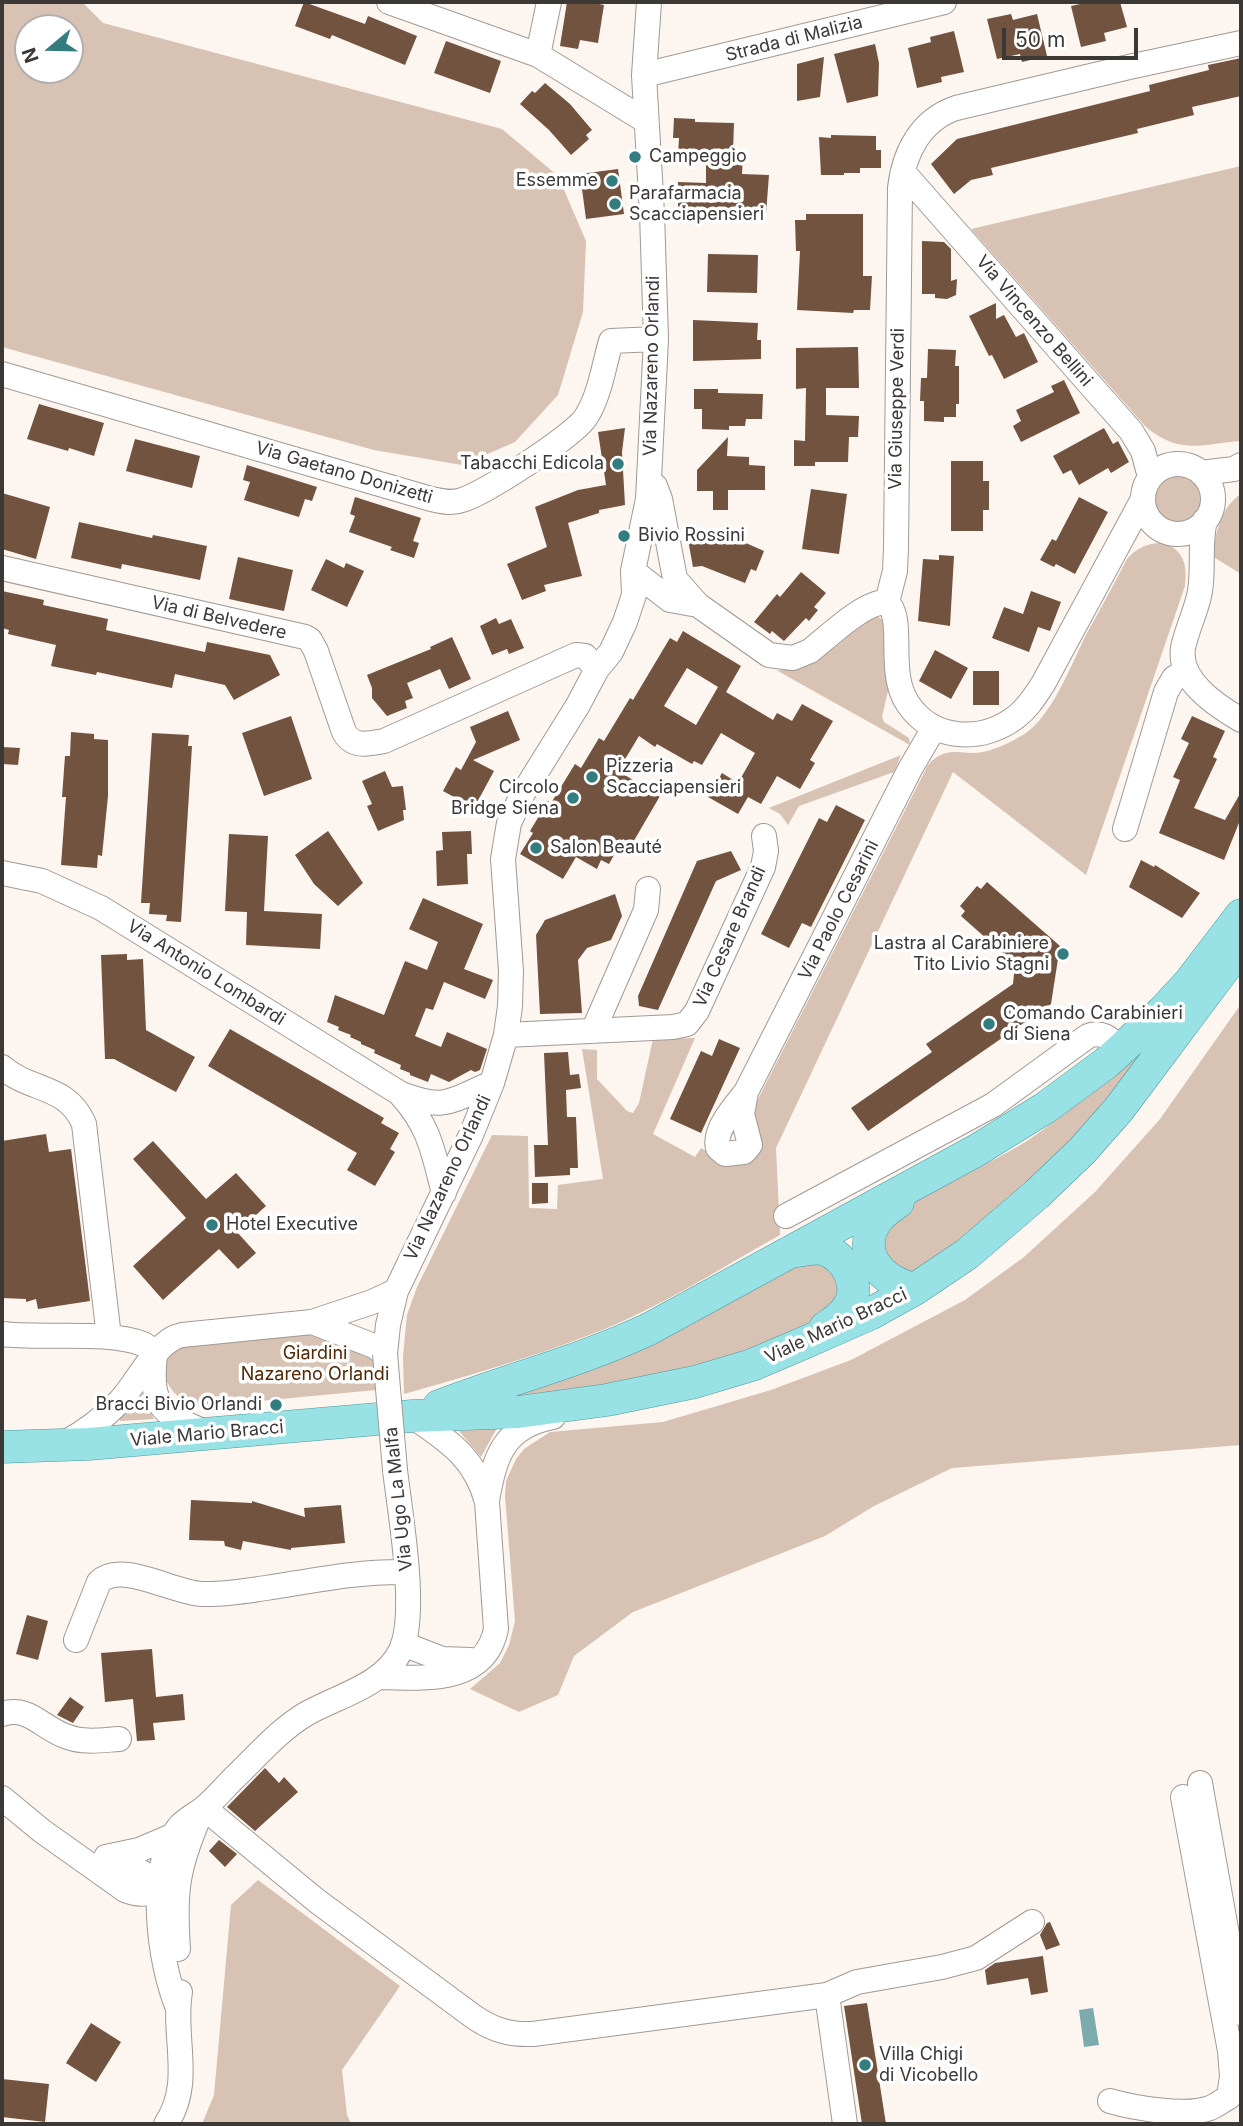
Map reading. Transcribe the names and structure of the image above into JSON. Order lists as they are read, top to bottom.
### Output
{
  "streets": {
    "main road": ["Viale Mario Bracci"],
    "street": [
      "Strada di Malizia",
      "Via Vincenzo Bellini",
      "Via Nazareno Orlandi",
      "Via Giuseppe Verdi",
      "Via Gaetano Donizetti",
      "Via di Belvedere",
      "Via Paolo Cesarini",
      "Via Cesare Brandi",
      "Via Antonio Lombardi",
      "Via Ugo La Malfa"
    ]
  },
  "crossings": [
    ["Strada di Malizia", "Via Nazareno Orlandi"],
    ["Via Vincenzo Bellini", "Via Giuseppe Verdi"],
    ["Via Nazareno Orlandi", "Via Gaetano Donizetti"],
    ["Via Nazareno Orlandi", "Via di Belvedere"],
    ["Via Nazareno Orlandi", "Via Cesare Brandi"],
    ["Via Nazareno Orlandi", "Via Antonio Lombardi"],
    ["Via Nazareno Orlandi", "Via Ugo La Malfa"],
    ["Via Giuseppe Verdi", "Via Paolo Cesarini"],
    ["Viale Mario Bracci", "Via Ugo La Malfa"]
  ],
  "parks": ["Giardini Nazareno Orlandi"],
  "places": [
    "Campeggio",
    "Essemme",
    "Parafarmacia Scacciapensieri",
    "Tabacchi Edicola",
    "Bivio Rossini",
    "Pizzeria Scacciapensieri",
    "Circolo Bridge Siena",
    "Salon Beauté",
    "Lastra al Carabiniere Tito Livio Stagni",
    "Comando Carabinieri di Siena",
    "Hotel Executive",
    "Bracci Bivio Orlandi",
    "Villa Chigi di Vicobello"
  ],
  "scale_bar": "50 m",
  "north": "left"
}
